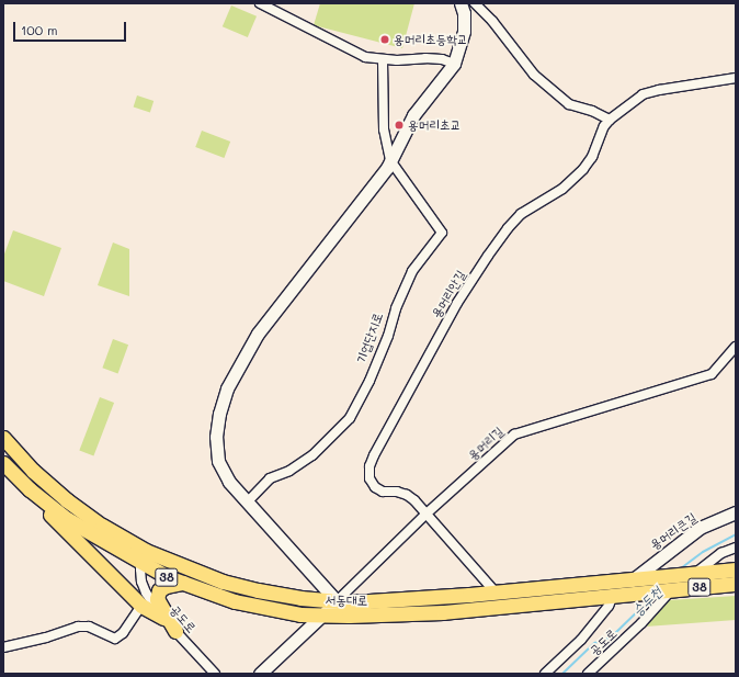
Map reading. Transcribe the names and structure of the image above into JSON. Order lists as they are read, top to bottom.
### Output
{
  "streets": {
    "main road": ["38", "서동대로"],
    "street": [
      "용머리안길",
      "기업단지로",
      "용머리길",
      "용머리큰길",
      "공도로"
    ]
  },
  "crossings": [
    ["용머리안길", "용머리길"],
    ["용머리안길", "서동대로"],
    ["용머리길", "서동대로"],
    ["용머리큰길", "서동대로"],
    ["서동대로", "공도로"]
  ],
  "water": ["승두천"],
  "places": ["용머리초등학교", "용머리초교"],
  "scale_bar": "100 m"
}
